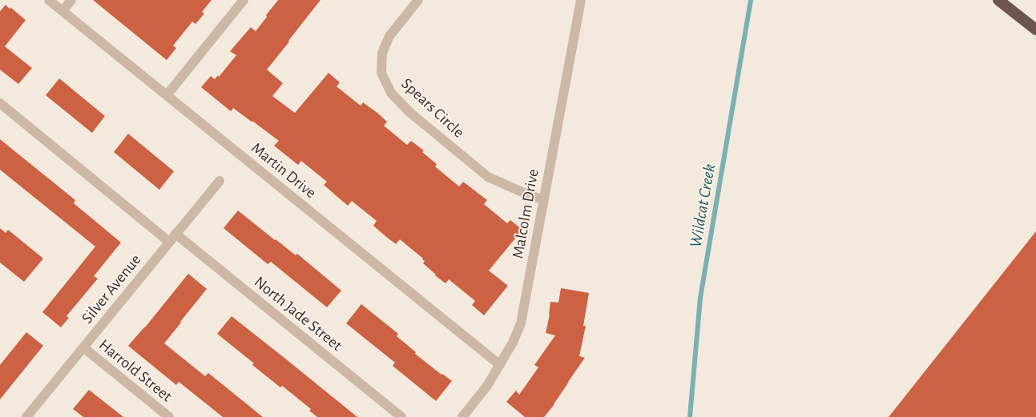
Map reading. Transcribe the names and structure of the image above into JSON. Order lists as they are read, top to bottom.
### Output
{
  "streets": {
    "street": [
      "Spears Circle",
      "Martin Drive",
      "Malcolm Drive",
      "Silver Avenue",
      "North Jade Street",
      "Harrold Street"
    ]
  },
  "crossings": [
    ["Spears Circle", "Malcolm Drive"],
    ["Martin Drive", "Malcolm Drive"],
    ["Silver Avenue", "North Jade Street"],
    ["Silver Avenue", "Harrold Street"]
  ],
  "water": ["Wildcat Creek"]
}
